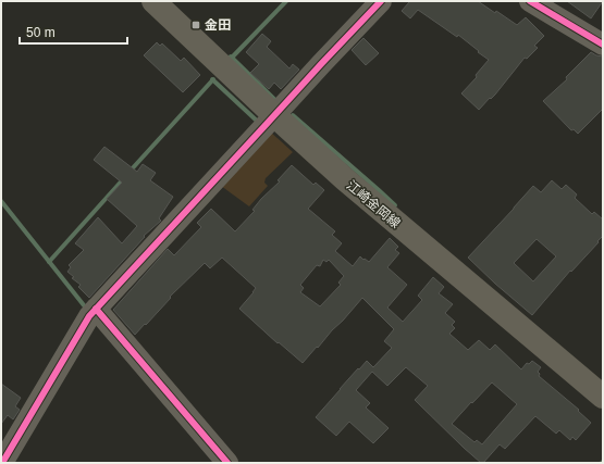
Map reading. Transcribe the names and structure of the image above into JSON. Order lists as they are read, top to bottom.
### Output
{
  "streets": {
    "main road": ["江崎金岡線"]
  },
  "places": {
    "transit": ["金田"]
  },
  "scale_bar": "50 m"
}
